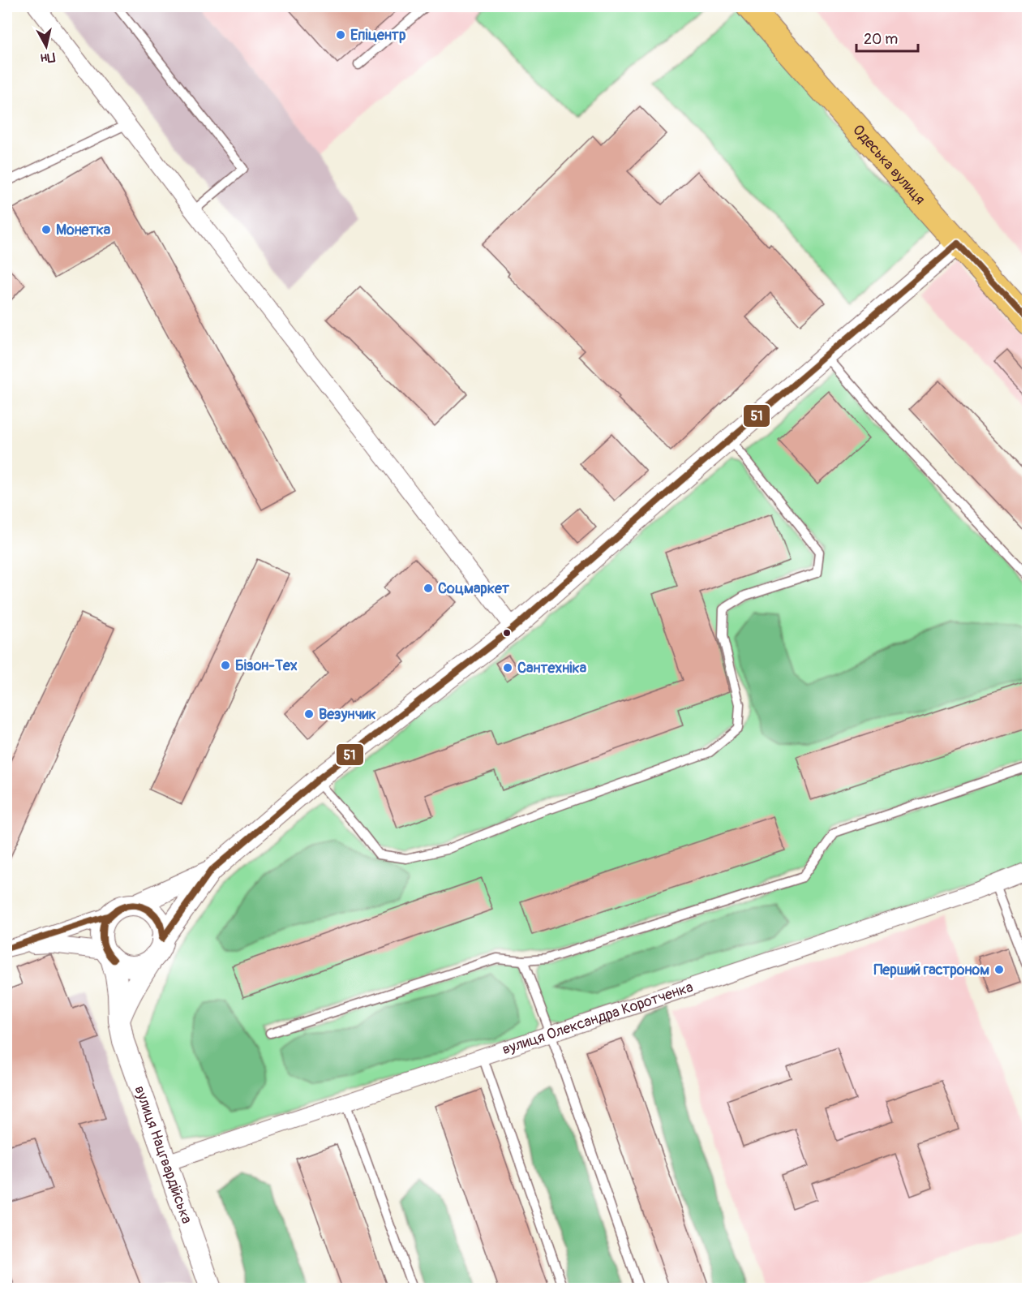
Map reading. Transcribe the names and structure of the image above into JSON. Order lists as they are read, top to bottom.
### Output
{
  "streets": {
    "main road": ["Одеська вулиця"],
    "street": ["вулиця Олександра Коротченка", "вулиця Нацгвардійська"]
  },
  "crossings": [
    ["вулиця Олександра Коротченка", "вулиця Нацгвардійська"]
  ],
  "places": [
    "Епіцентр",
    "Монетка",
    "Соцмаркет",
    "Бізон-Тех",
    "Сантехніка",
    "Везунчик",
    "Перший гастроном"
  ],
  "lines": ["transit line 51"],
  "scale_bar": "20 m",
  "north": "bottom"
}
